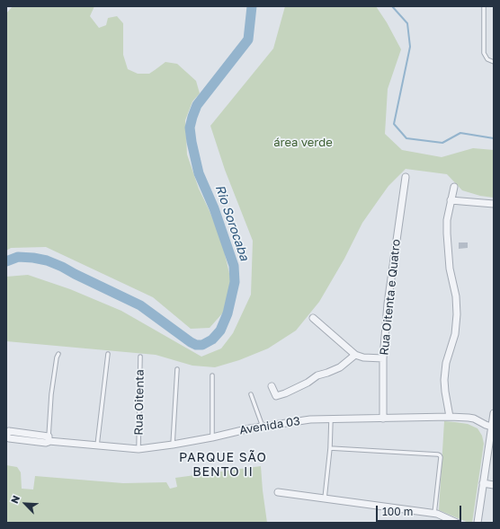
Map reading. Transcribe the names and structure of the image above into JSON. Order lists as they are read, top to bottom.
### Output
{
  "streets": {
    "street": ["Rua Oitenta e Quatro", "Avenida 03"],
    "lane": ["Rua Oitenta"]
  },
  "crossings": [
    ["Rua Oitenta e Quatro", "Avenida 03"],
    ["Rua Oitenta", "Avenida 03"]
  ],
  "districts": ["PARQUE SÃO BENTO II"],
  "water": ["Rio Sorocaba"],
  "parks": ["área verde"],
  "scale_bar": "100 m",
  "north": "top left"
}
